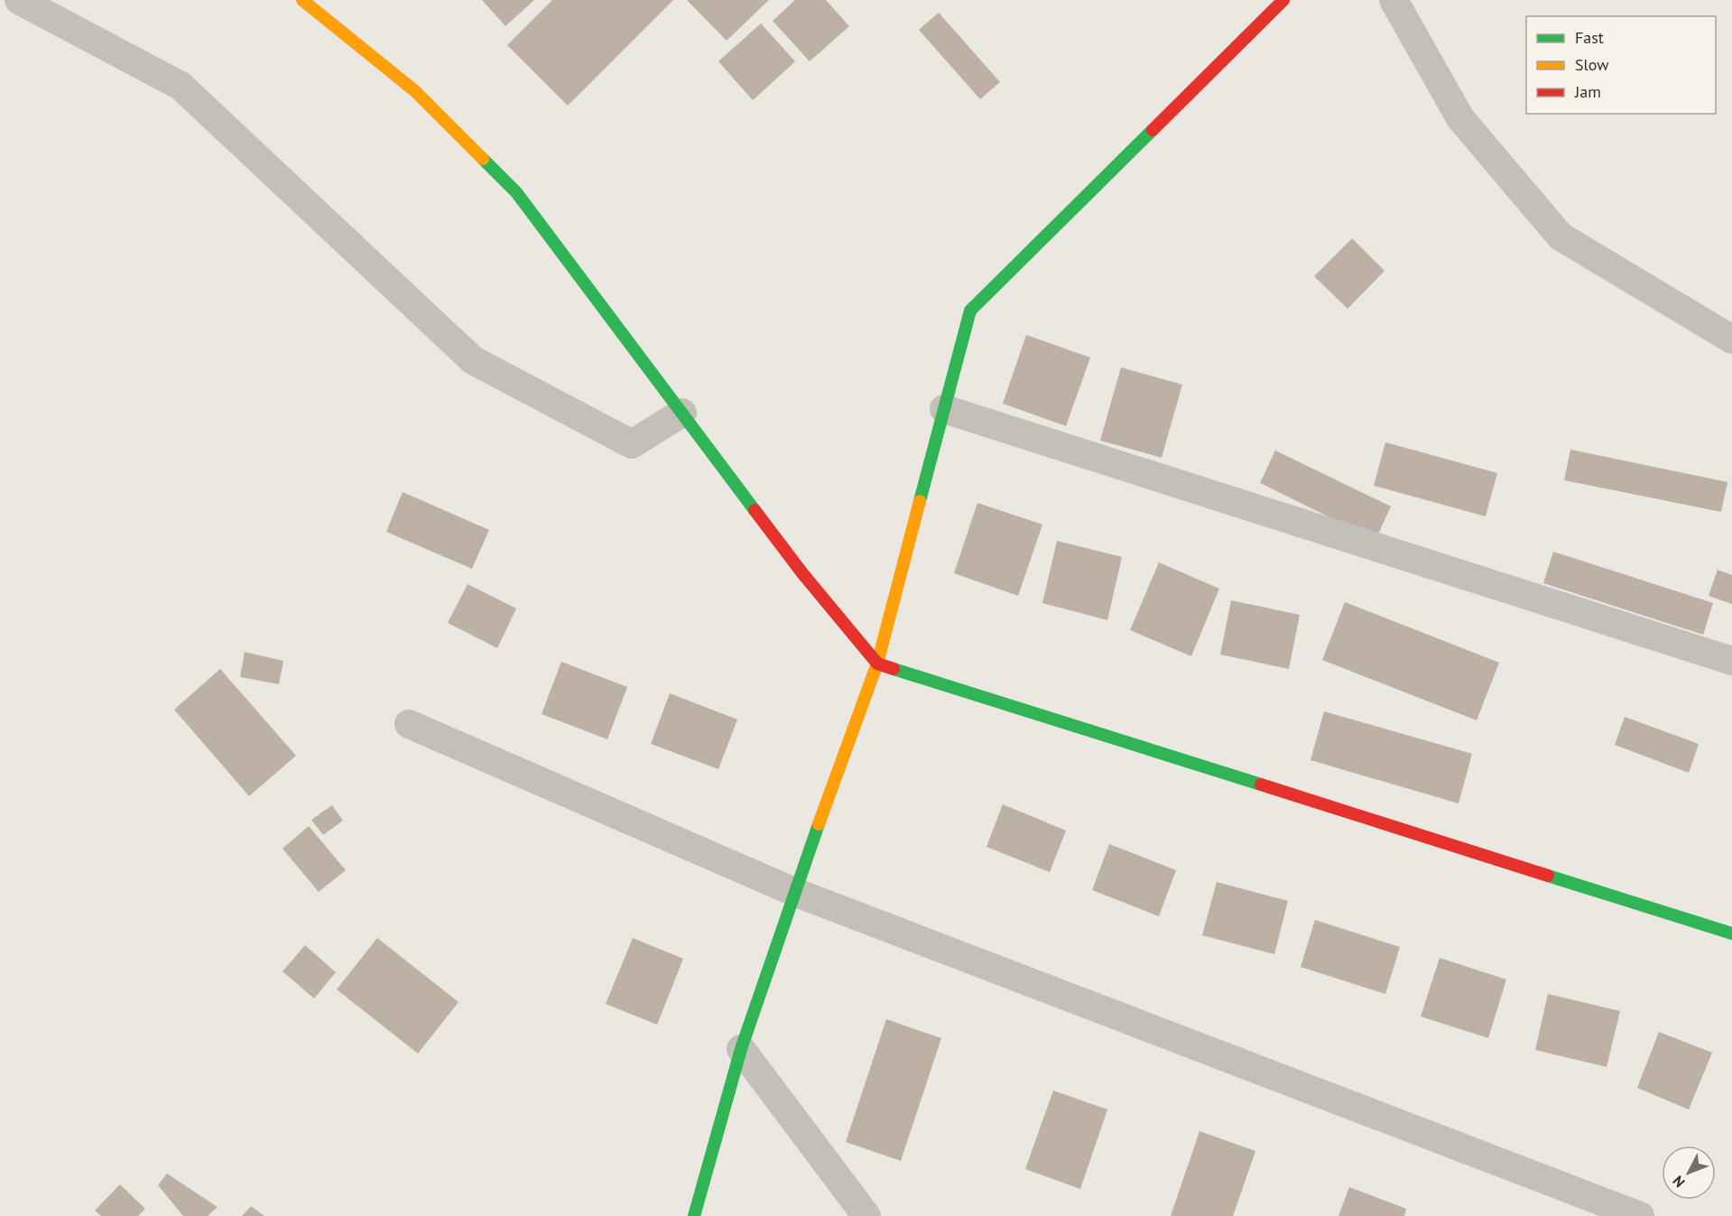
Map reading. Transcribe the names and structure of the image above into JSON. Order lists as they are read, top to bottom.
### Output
{
  "legend": ["Fast", "Slow", "Jam"],
  "north": "bottom left"
}
